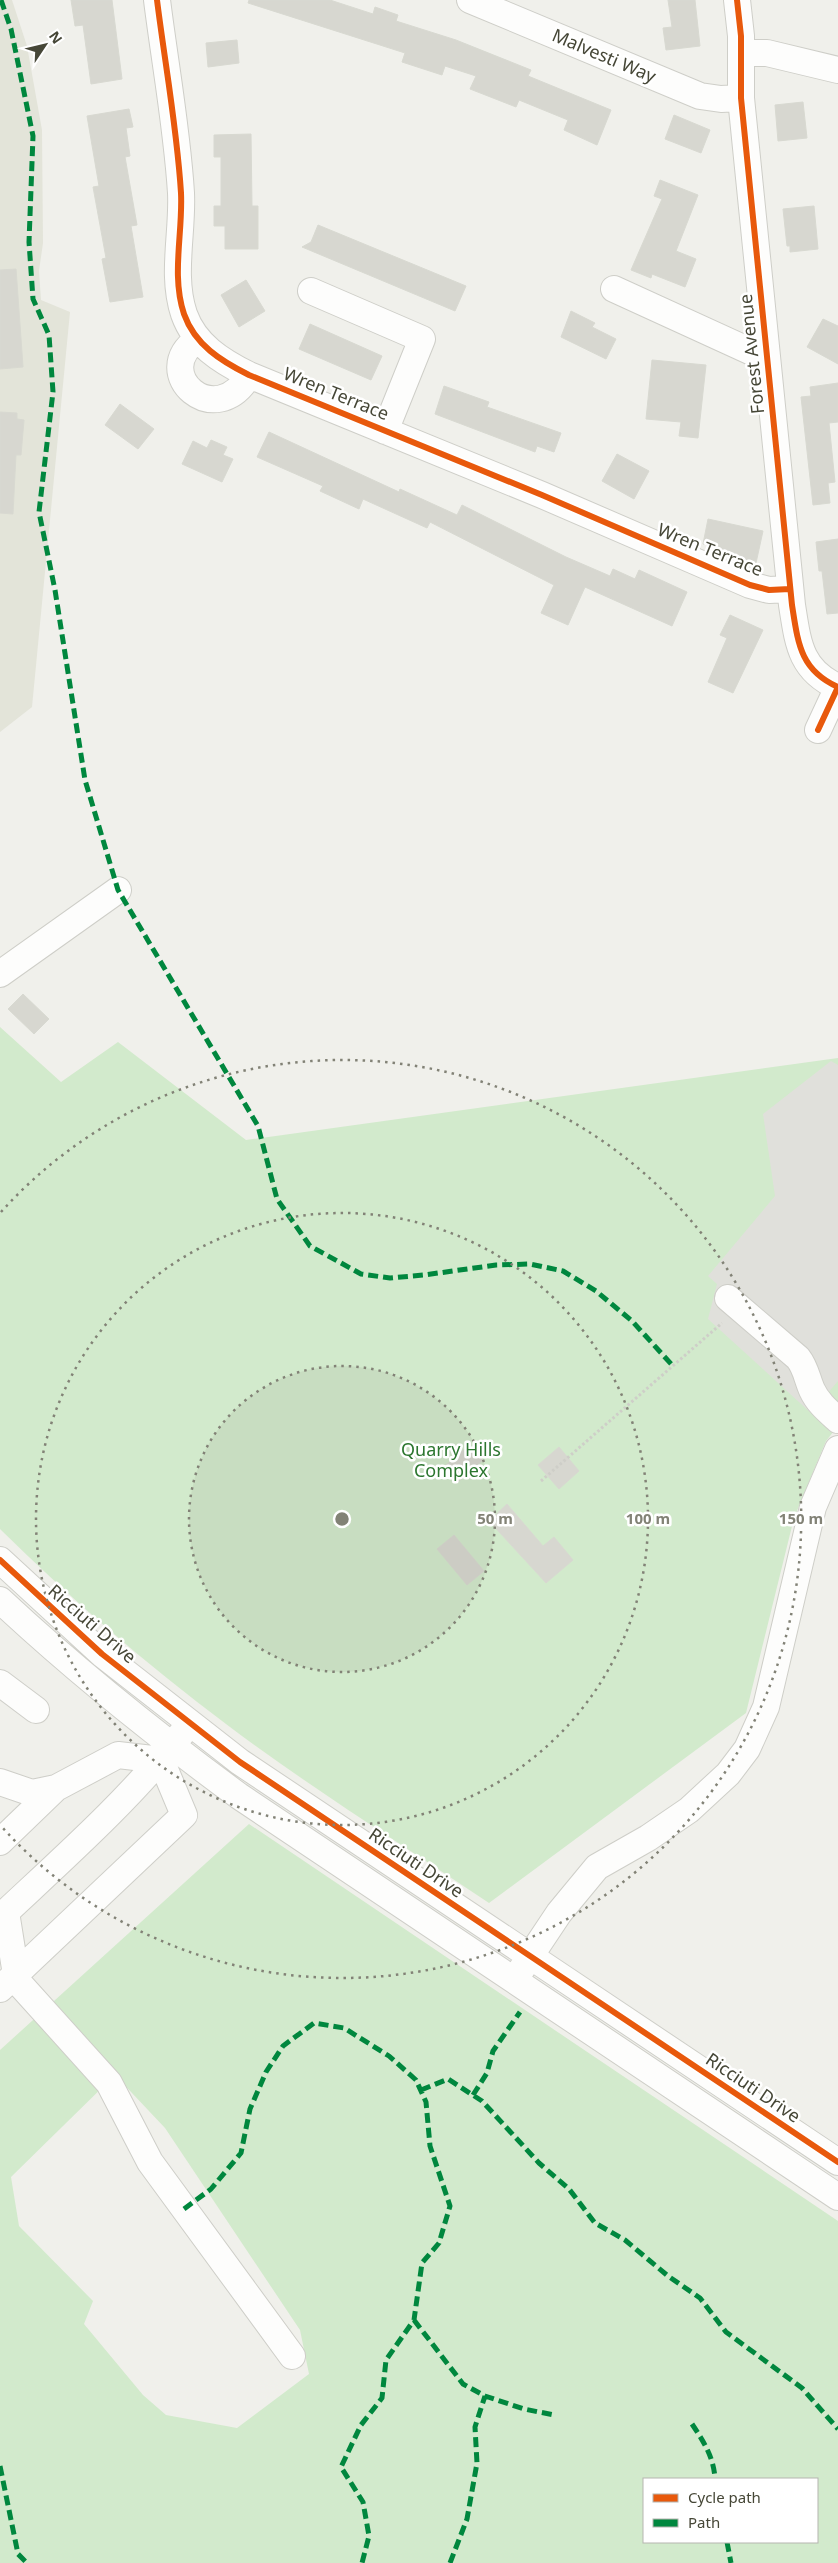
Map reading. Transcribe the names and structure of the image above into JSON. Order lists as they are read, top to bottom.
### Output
{
  "streets": {
    "street": [
      "Malvesti Way",
      "Forest Avenue",
      "Wren Terrace",
      "Ricciuti Drive"
    ]
  },
  "crossings": [
    ["Malvesti Way", "Forest Avenue"],
    ["Forest Avenue", "Wren Terrace"]
  ],
  "parks": ["Quarry Hills Complex"],
  "legend": ["Cycle path", "Path"],
  "north": "top right",
  "rings": ["50 m", "100 m", "150 m"]
}
